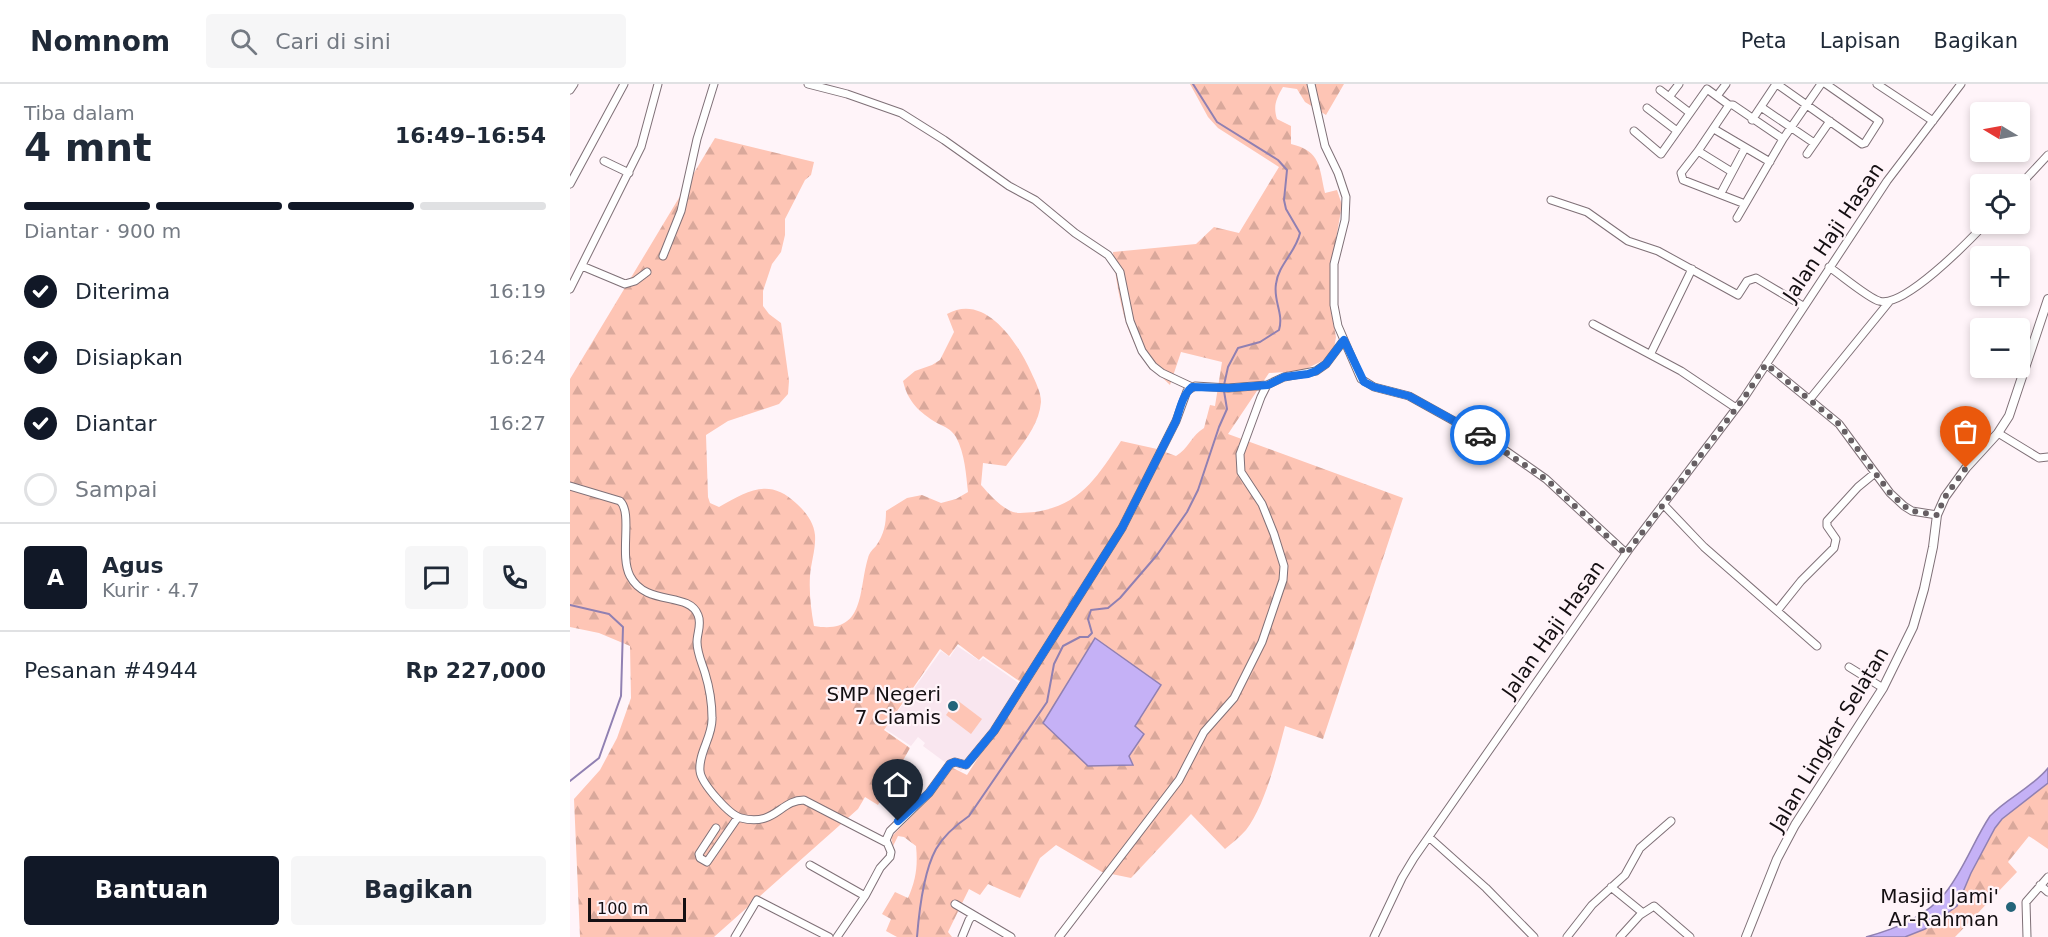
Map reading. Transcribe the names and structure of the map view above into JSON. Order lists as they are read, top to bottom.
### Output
{
  "streets": {
    "street": ["Jalan Haji Hasan", "Jalan Lingkar Selatan"]
  },
  "places": ["SMP Negeri 7 Ciamis", "Masjid Jami' Ar-Rahman"],
  "scale_bar": "100 m",
  "north": "left",
  "page": {
    "header": "Nomnom",
    "search": "Cari di sini",
    "nav": ["Peta", "Lapisan", "Bagikan"],
    "heading": ["4 mnt", "Tiba dalam", "16:49–16:54"],
    "panel": [
      "Agus",
      "Kurir · 4.7",
      "Pesanan #4944",
      "Rp 227,000"
    ],
    "map_buttons": ["+", "−"],
    "bar": "Diantar · 900 m",
    "list": [
      ["Diterima", "16:19"],
      ["Disiapkan", "16:24"],
      ["Diantar", "16:27"],
      "Sampai"
    ],
    "round": "A",
    "buttons": ["Bantuan", "Bagikan"],
    "scale": "100 m"
  }
}
